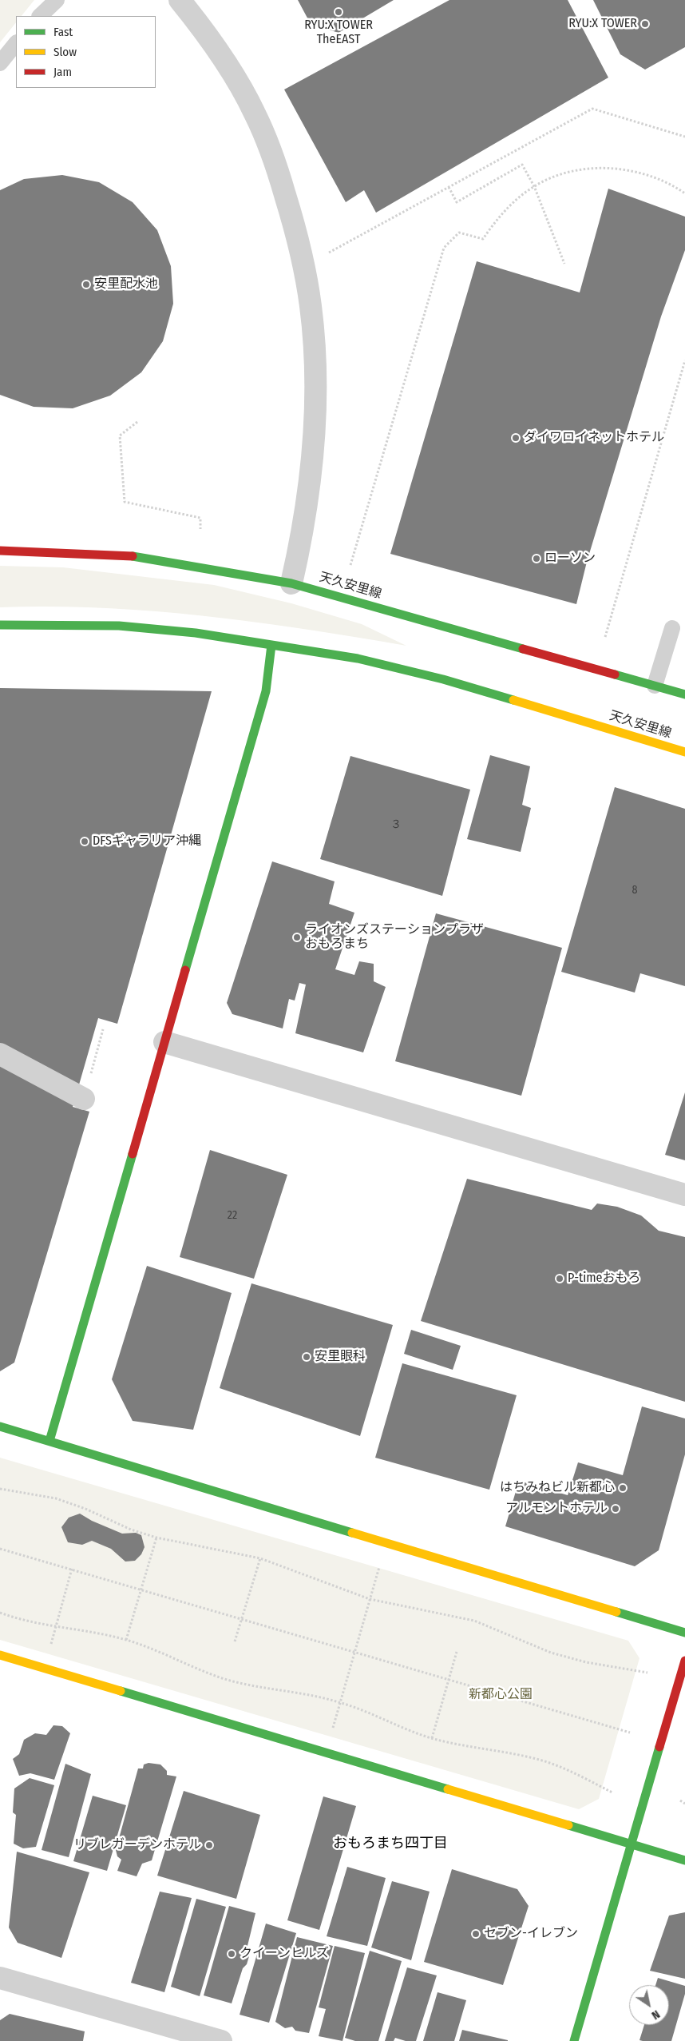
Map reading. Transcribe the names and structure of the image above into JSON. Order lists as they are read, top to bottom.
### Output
{
  "streets": {
    "street": ["天久安里線"]
  },
  "districts": ["おもろまち四丁目"],
  "parks": ["新都心公園"],
  "places": [
    "RYU:X TOWER TheEAST",
    "RYU:X TOWER",
    "安里配水池",
    "ダイワロイネットホテル",
    "ローソン",
    "DFSギャラリア沖縄",
    "ライオンズステーションプラザ おもろまち",
    "P-timeおもろ",
    "安里眼科",
    "はちみねビル新都心",
    "アルモントホテル",
    "リブレガーデンホテル",
    "セブン-イレブン",
    "クイーンヒルズ"
  ],
  "house_numbers": ["３", "8", "22"],
  "legend": ["Fast", "Slow", "Jam"],
  "north": "bottom right"
}
